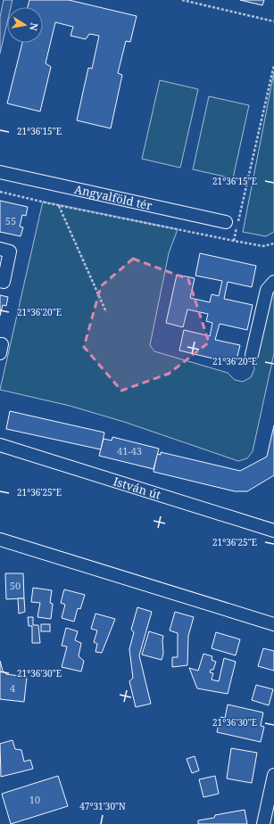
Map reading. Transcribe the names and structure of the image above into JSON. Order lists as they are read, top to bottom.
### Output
{
  "streets": {
    "street": ["Angyalföld tér", "István út"]
  },
  "house_numbers": [
    "55",
    "41-43",
    "50",
    "4",
    "10"
  ],
  "north": "right",
  "coordinates": [
    "21°36'15\"E",
    "21°36'20\"E",
    "21°36'25\"E",
    "21°36'30\"E",
    "47°31'30\"N"
  ]
}
